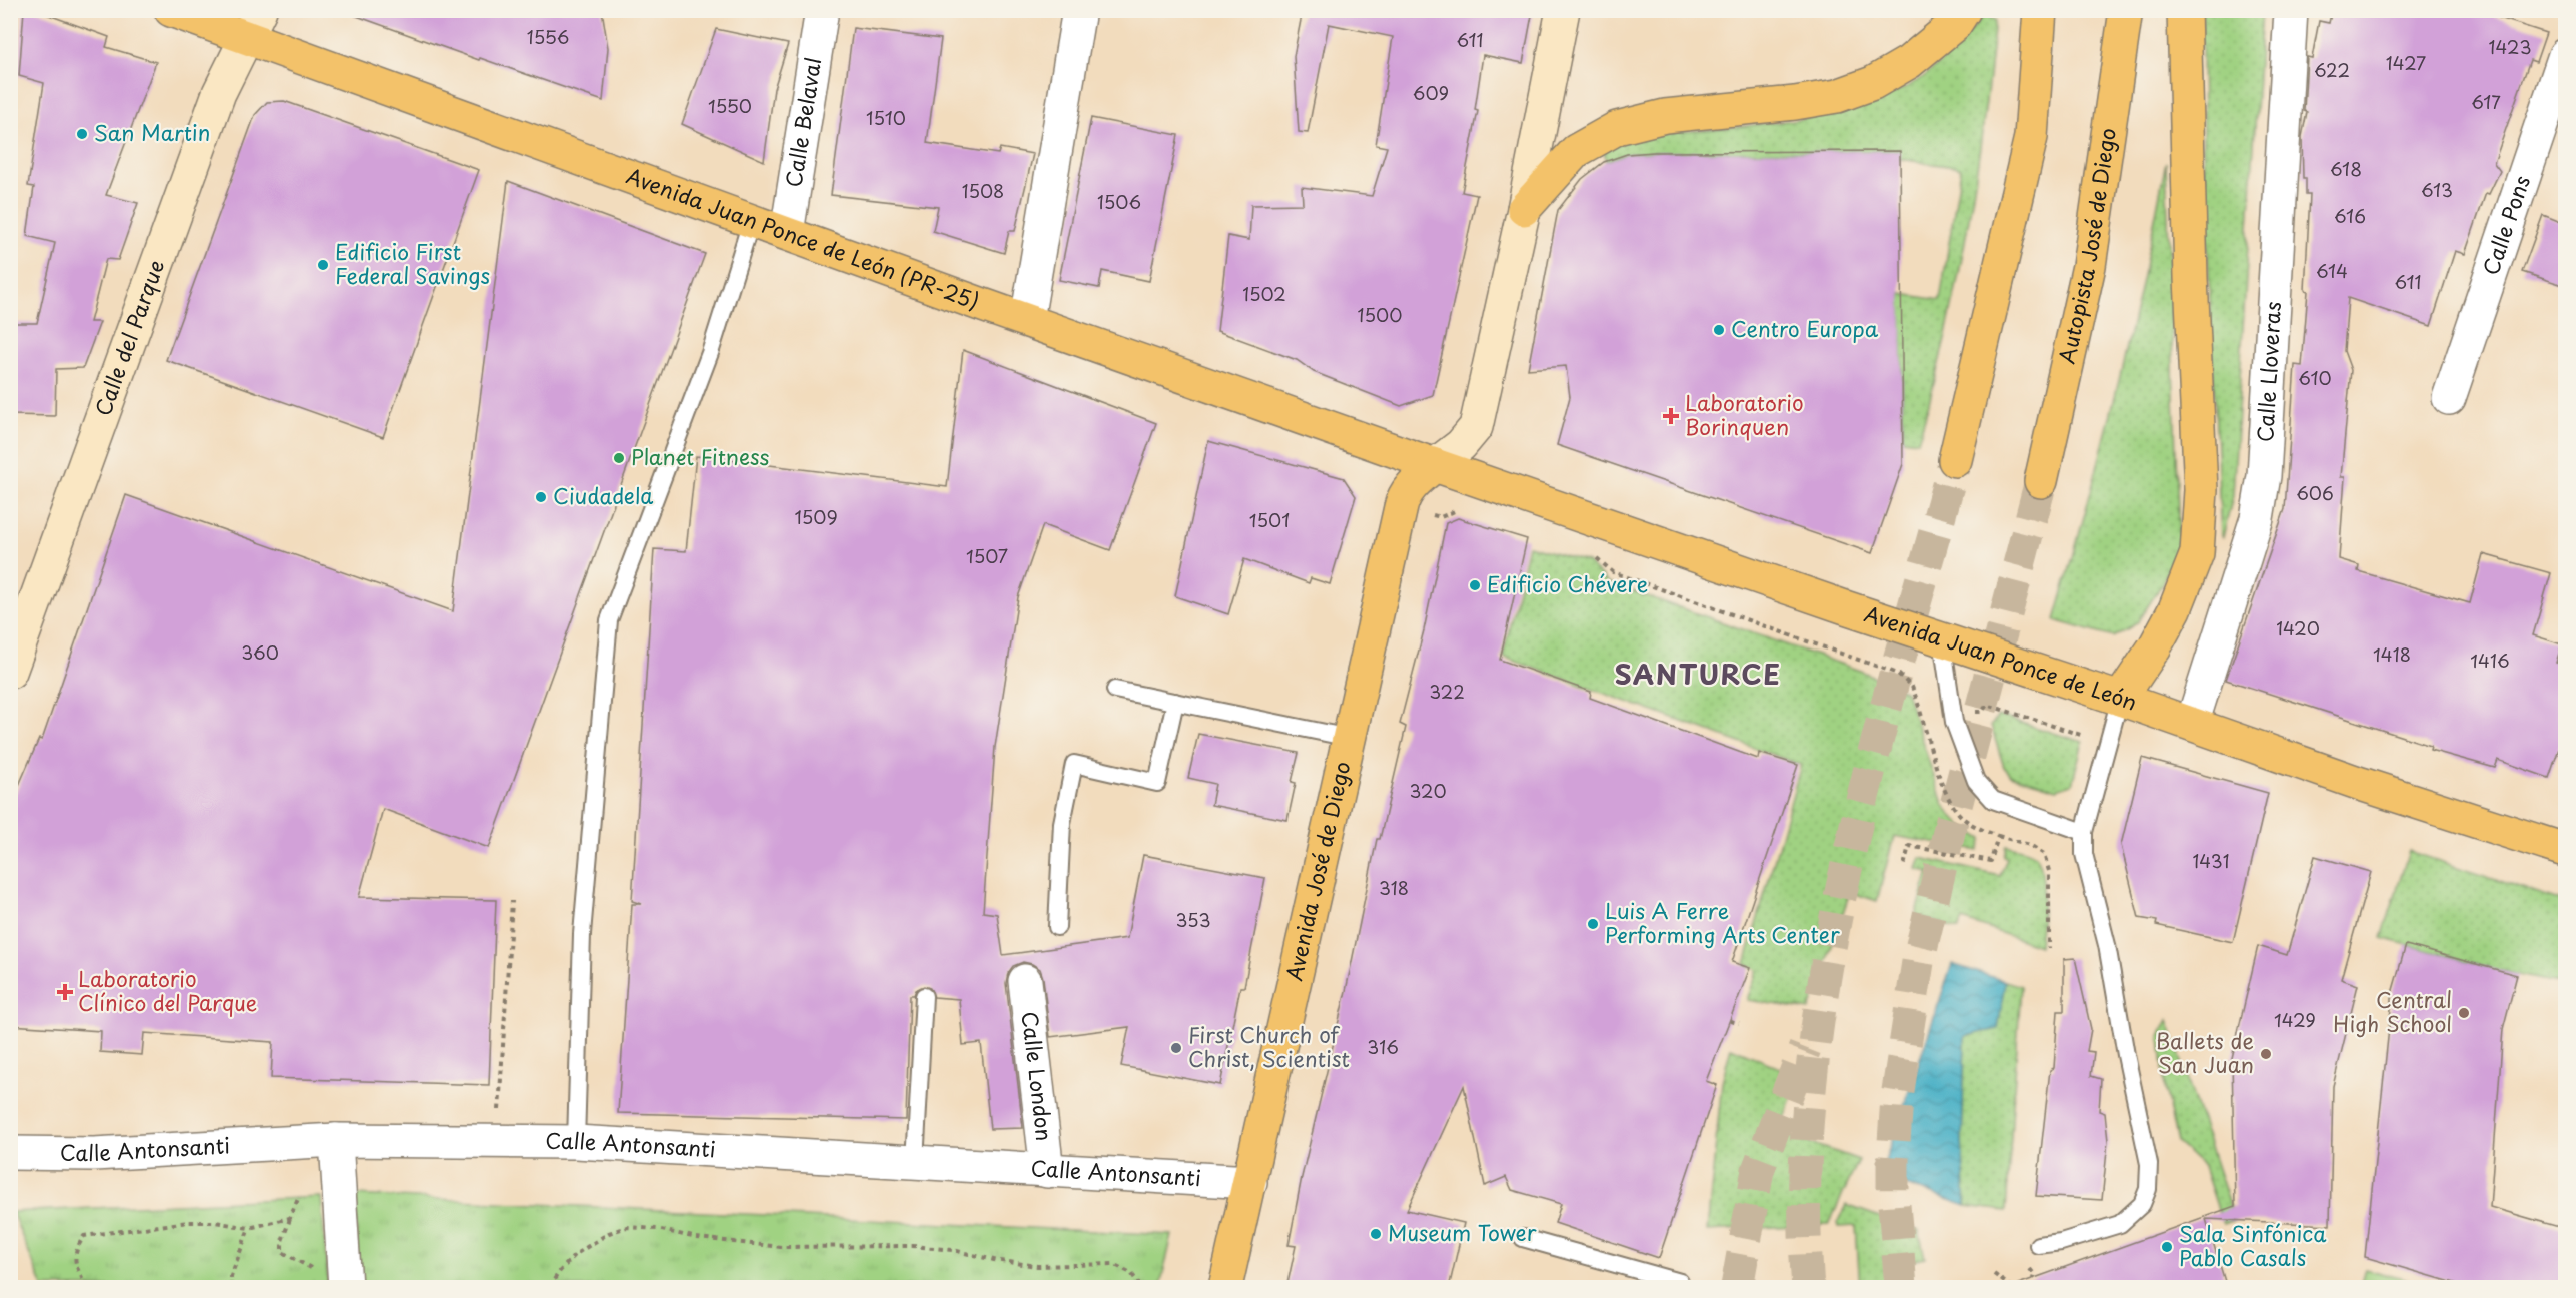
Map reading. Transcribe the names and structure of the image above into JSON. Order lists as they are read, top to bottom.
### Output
{
  "streets": {
    "main road": [
      "Avenida Juan Ponce de León (PR-25)",
      "Autopista José de Diego",
      "Avenida Juan Ponce de León",
      "Avenida José de Diego"
    ],
    "street": [
      "Calle Belaval",
      "Calle Pons",
      "Calle del Parque",
      "Calle Lloveras",
      "Calle London",
      "Calle Antonsanti"
    ]
  },
  "crossings": [
    ["Calle Belaval", "Avenida Juan Ponce de León (PR-25)"],
    ["Avenida Juan Ponce de León (PR-25)", "Calle del Parque"],
    ["Avenida Juan Ponce de León (PR-25)", "Avenida Juan Ponce de León"],
    ["Avenida Juan Ponce de León (PR-25)", "Avenida José de Diego"],
    ["Calle Lloveras", "Avenida Juan Ponce de León"],
    ["Avenida Juan Ponce de León", "Avenida José de Diego"],
    ["Avenida José de Diego", "Calle Antonsanti"],
    ["Calle London", "Calle Antonsanti"]
  ],
  "districts": ["SANTURCE"],
  "places": {
    "other": [
      "San Martin",
      "Edificio First Federal Savings",
      "Centro Europa",
      "Planet Fitness",
      "Ciudadela",
      "Edificio Chévere",
      "Luis A Ferre Performing Arts Center",
      "Central High School",
      "First Church of Christ, Scientist",
      "Ballets de San Juan",
      "Museum Tower",
      "Sala Sinfónica Pablo Casals"
    ],
    "health": ["Laboratorio Borinquen", "Laboratorio Clínico del Parque"]
  },
  "house_numbers": [
    "1556",
    "611",
    "1423",
    "1427",
    "622",
    "609",
    "617",
    "1550",
    "1510",
    "618",
    "613",
    "1508",
    "1506",
    "616",
    "614",
    "611",
    "1502",
    "1500",
    "610",
    "606",
    "1509",
    "1501",
    "1507",
    "1420",
    "360",
    "1418",
    "1416",
    "322",
    "320",
    "1431",
    "318",
    "353",
    "1429",
    "316"
  ]
}
